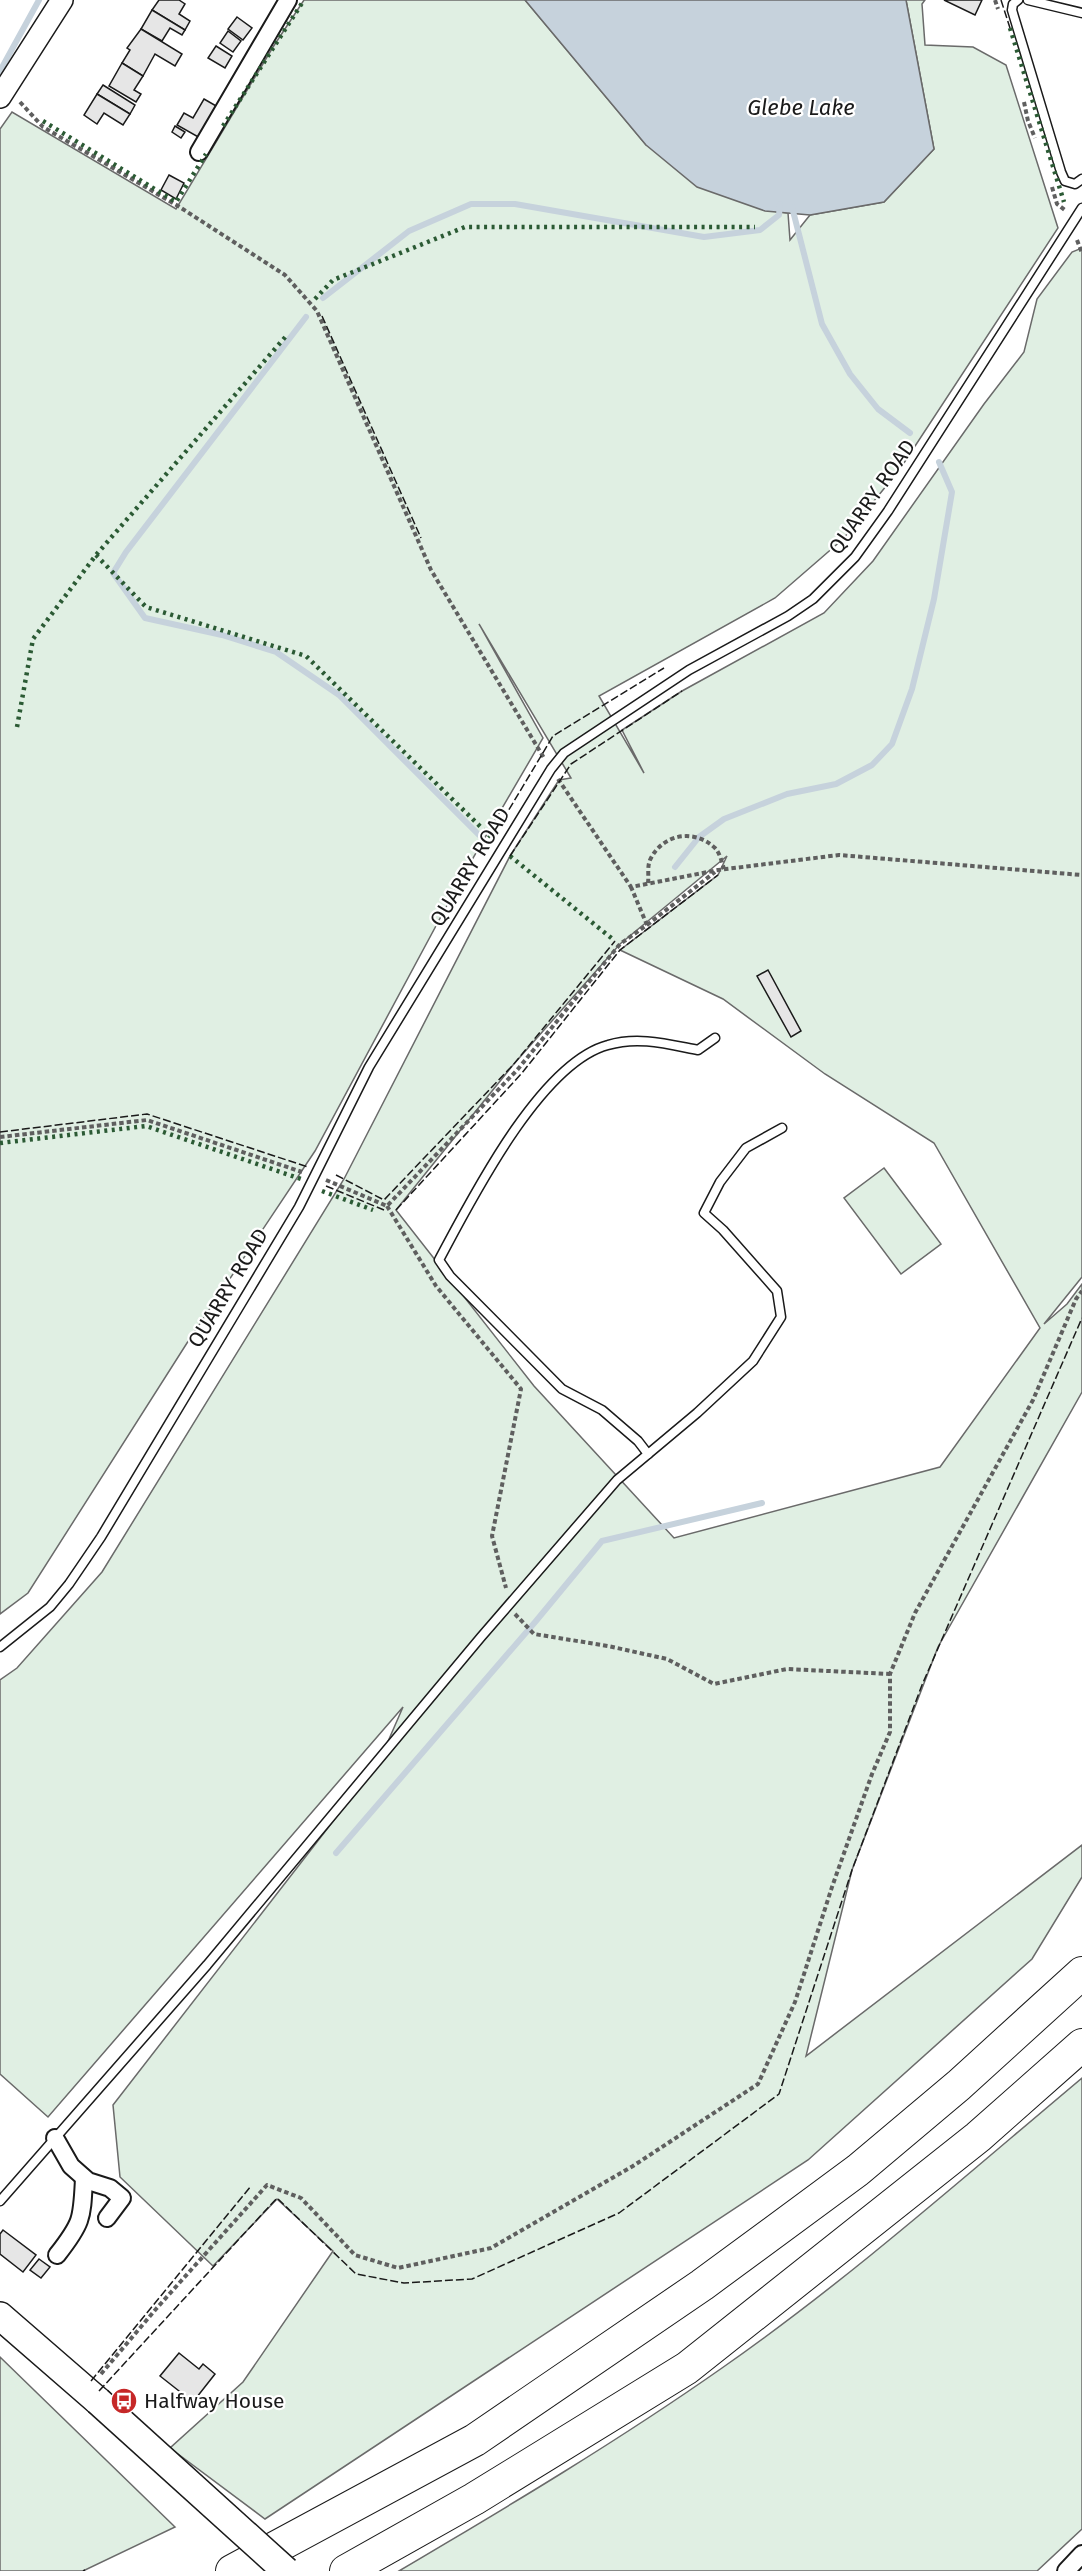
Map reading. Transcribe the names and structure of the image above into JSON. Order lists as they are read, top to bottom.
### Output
{
  "streets": {
    "lane": ["QUARRY ROAD"]
  },
  "water": ["Glebe Lake"],
  "places": {
    "bus stop": ["Halfway House"]
  }
}
